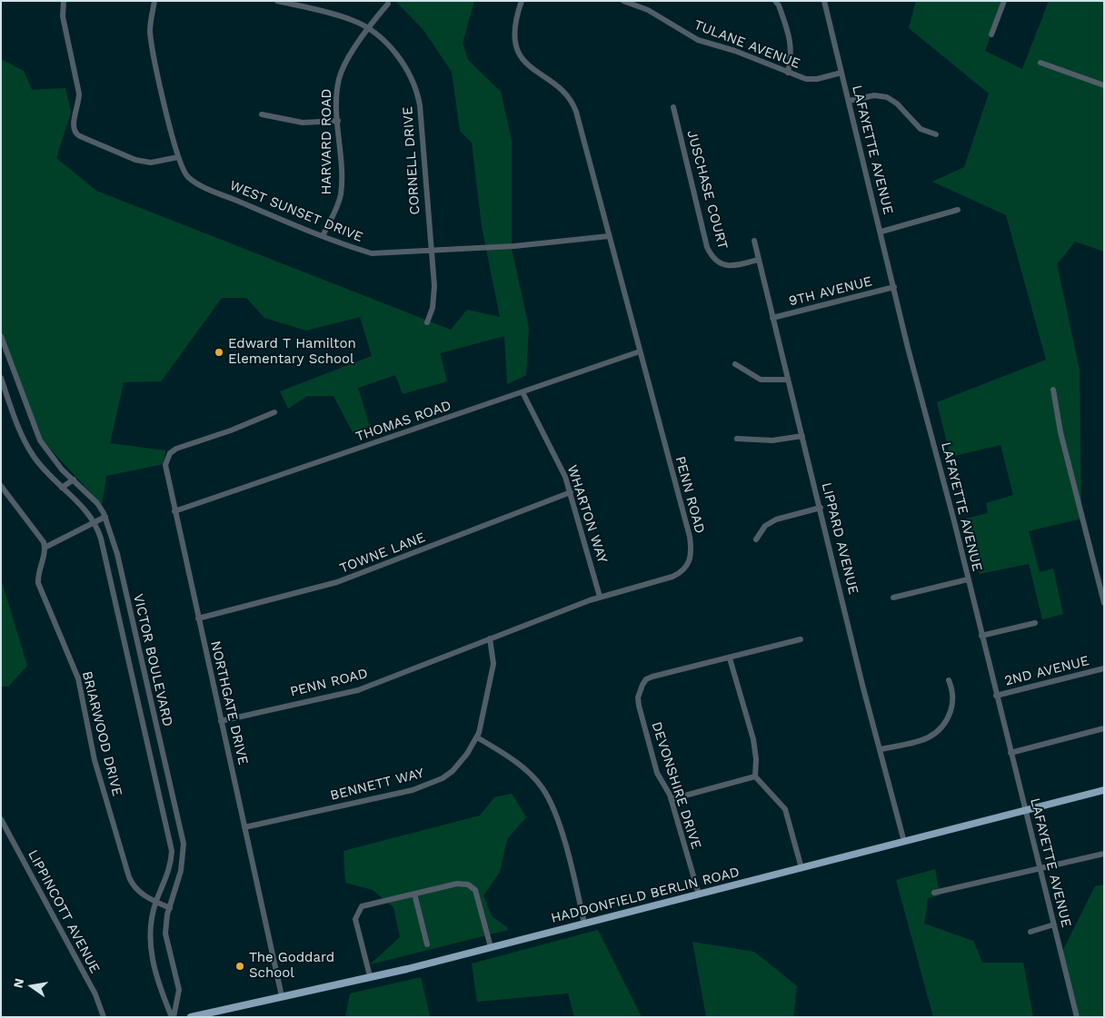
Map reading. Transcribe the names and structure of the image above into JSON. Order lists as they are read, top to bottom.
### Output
{
  "streets": {
    "main road": ["HADDONFIELD BERLIN ROAD"],
    "street": [
      "TULANE AVENUE",
      "HARVARD ROAD",
      "LAFAYETTE AVENUE",
      "CORNELL DRIVE",
      "JUSCHASE COURT",
      "WEST SUNSET DRIVE",
      "9TH AVENUE",
      "THOMAS ROAD",
      "PENN ROAD",
      "WHARTON WAY",
      "LIPPARD AVENUE",
      "TOWNE LANE",
      "VICTOR BOULEVARD",
      "2ND AVENUE",
      "NORTHGATE DRIVE",
      "BRIARWOOD DRIVE",
      "BENNETT WAY",
      "DEVONSHIRE DRIVE",
      "LIPPINCOTT AVENUE"
    ]
  },
  "crossings": [
    ["TULANE AVENUE", "LAFAYETTE AVENUE"],
    ["HARVARD ROAD", "CORNELL DRIVE"],
    ["HARVARD ROAD", "WEST SUNSET DRIVE"],
    ["LAFAYETTE AVENUE", "9TH AVENUE"],
    ["LAFAYETTE AVENUE", "2ND AVENUE"],
    ["LAFAYETTE AVENUE", "HADDONFIELD BERLIN ROAD"],
    ["CORNELL DRIVE", "WEST SUNSET DRIVE"],
    ["JUSCHASE COURT", "LIPPARD AVENUE"],
    ["WEST SUNSET DRIVE", "PENN ROAD"],
    ["9TH AVENUE", "LIPPARD AVENUE"],
    ["THOMAS ROAD", "PENN ROAD"],
    ["THOMAS ROAD", "WHARTON WAY"],
    ["THOMAS ROAD", "NORTHGATE DRIVE"],
    ["PENN ROAD", "WHARTON WAY"],
    ["PENN ROAD", "NORTHGATE DRIVE"],
    ["PENN ROAD", "BENNETT WAY"],
    ["WHARTON WAY", "TOWNE LANE"],
    ["LIPPARD AVENUE", "HADDONFIELD BERLIN ROAD"],
    ["TOWNE LANE", "NORTHGATE DRIVE"],
    ["VICTOR BOULEVARD", "BRIARWOOD DRIVE"],
    ["NORTHGATE DRIVE", "BENNETT WAY"],
    ["NORTHGATE DRIVE", "HADDONFIELD BERLIN ROAD"],
    ["DEVONSHIRE DRIVE", "HADDONFIELD BERLIN ROAD"]
  ],
  "places": ["Edward T Hamilton Elementary School", "The Goddard School"],
  "north": "left"
}
